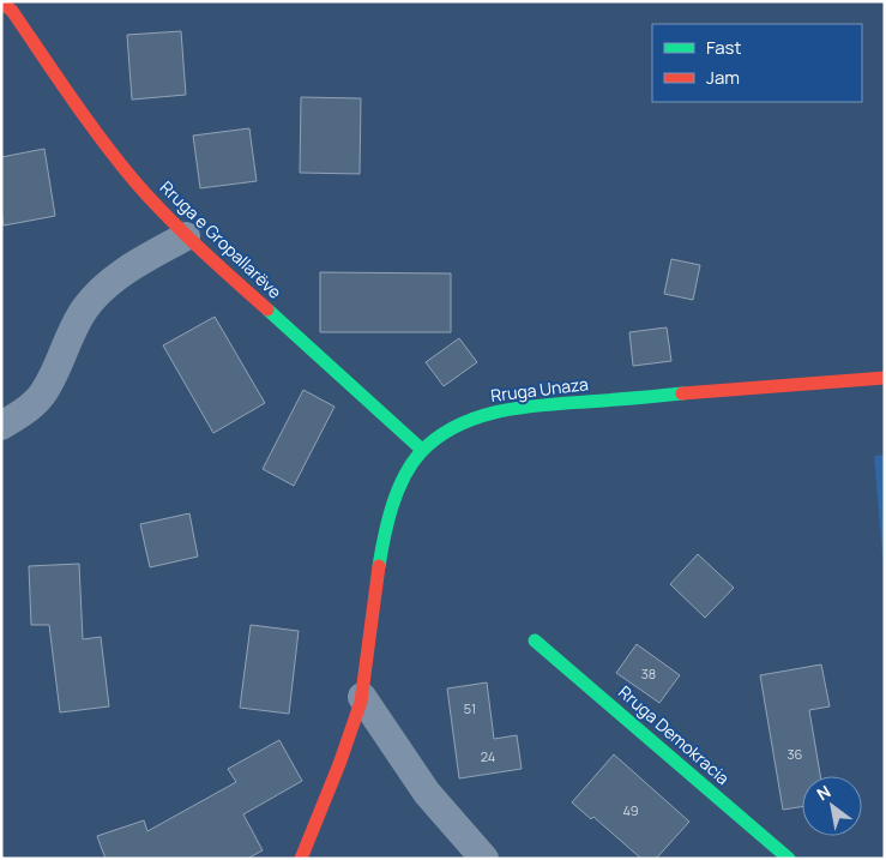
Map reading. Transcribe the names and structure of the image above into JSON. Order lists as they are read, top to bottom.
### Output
{
  "streets": {
    "street": ["Rruga e Gropallarëve", "Rruga Unaza", "Rruga Demokracia"]
  },
  "crossings": [
    ["Rruga e Gropallarëve", "Rruga Unaza"]
  ],
  "house_numbers": [
    "38",
    "51",
    "36",
    "24",
    "49"
  ],
  "legend": ["Fast", "Jam"],
  "north": "top left"
}
